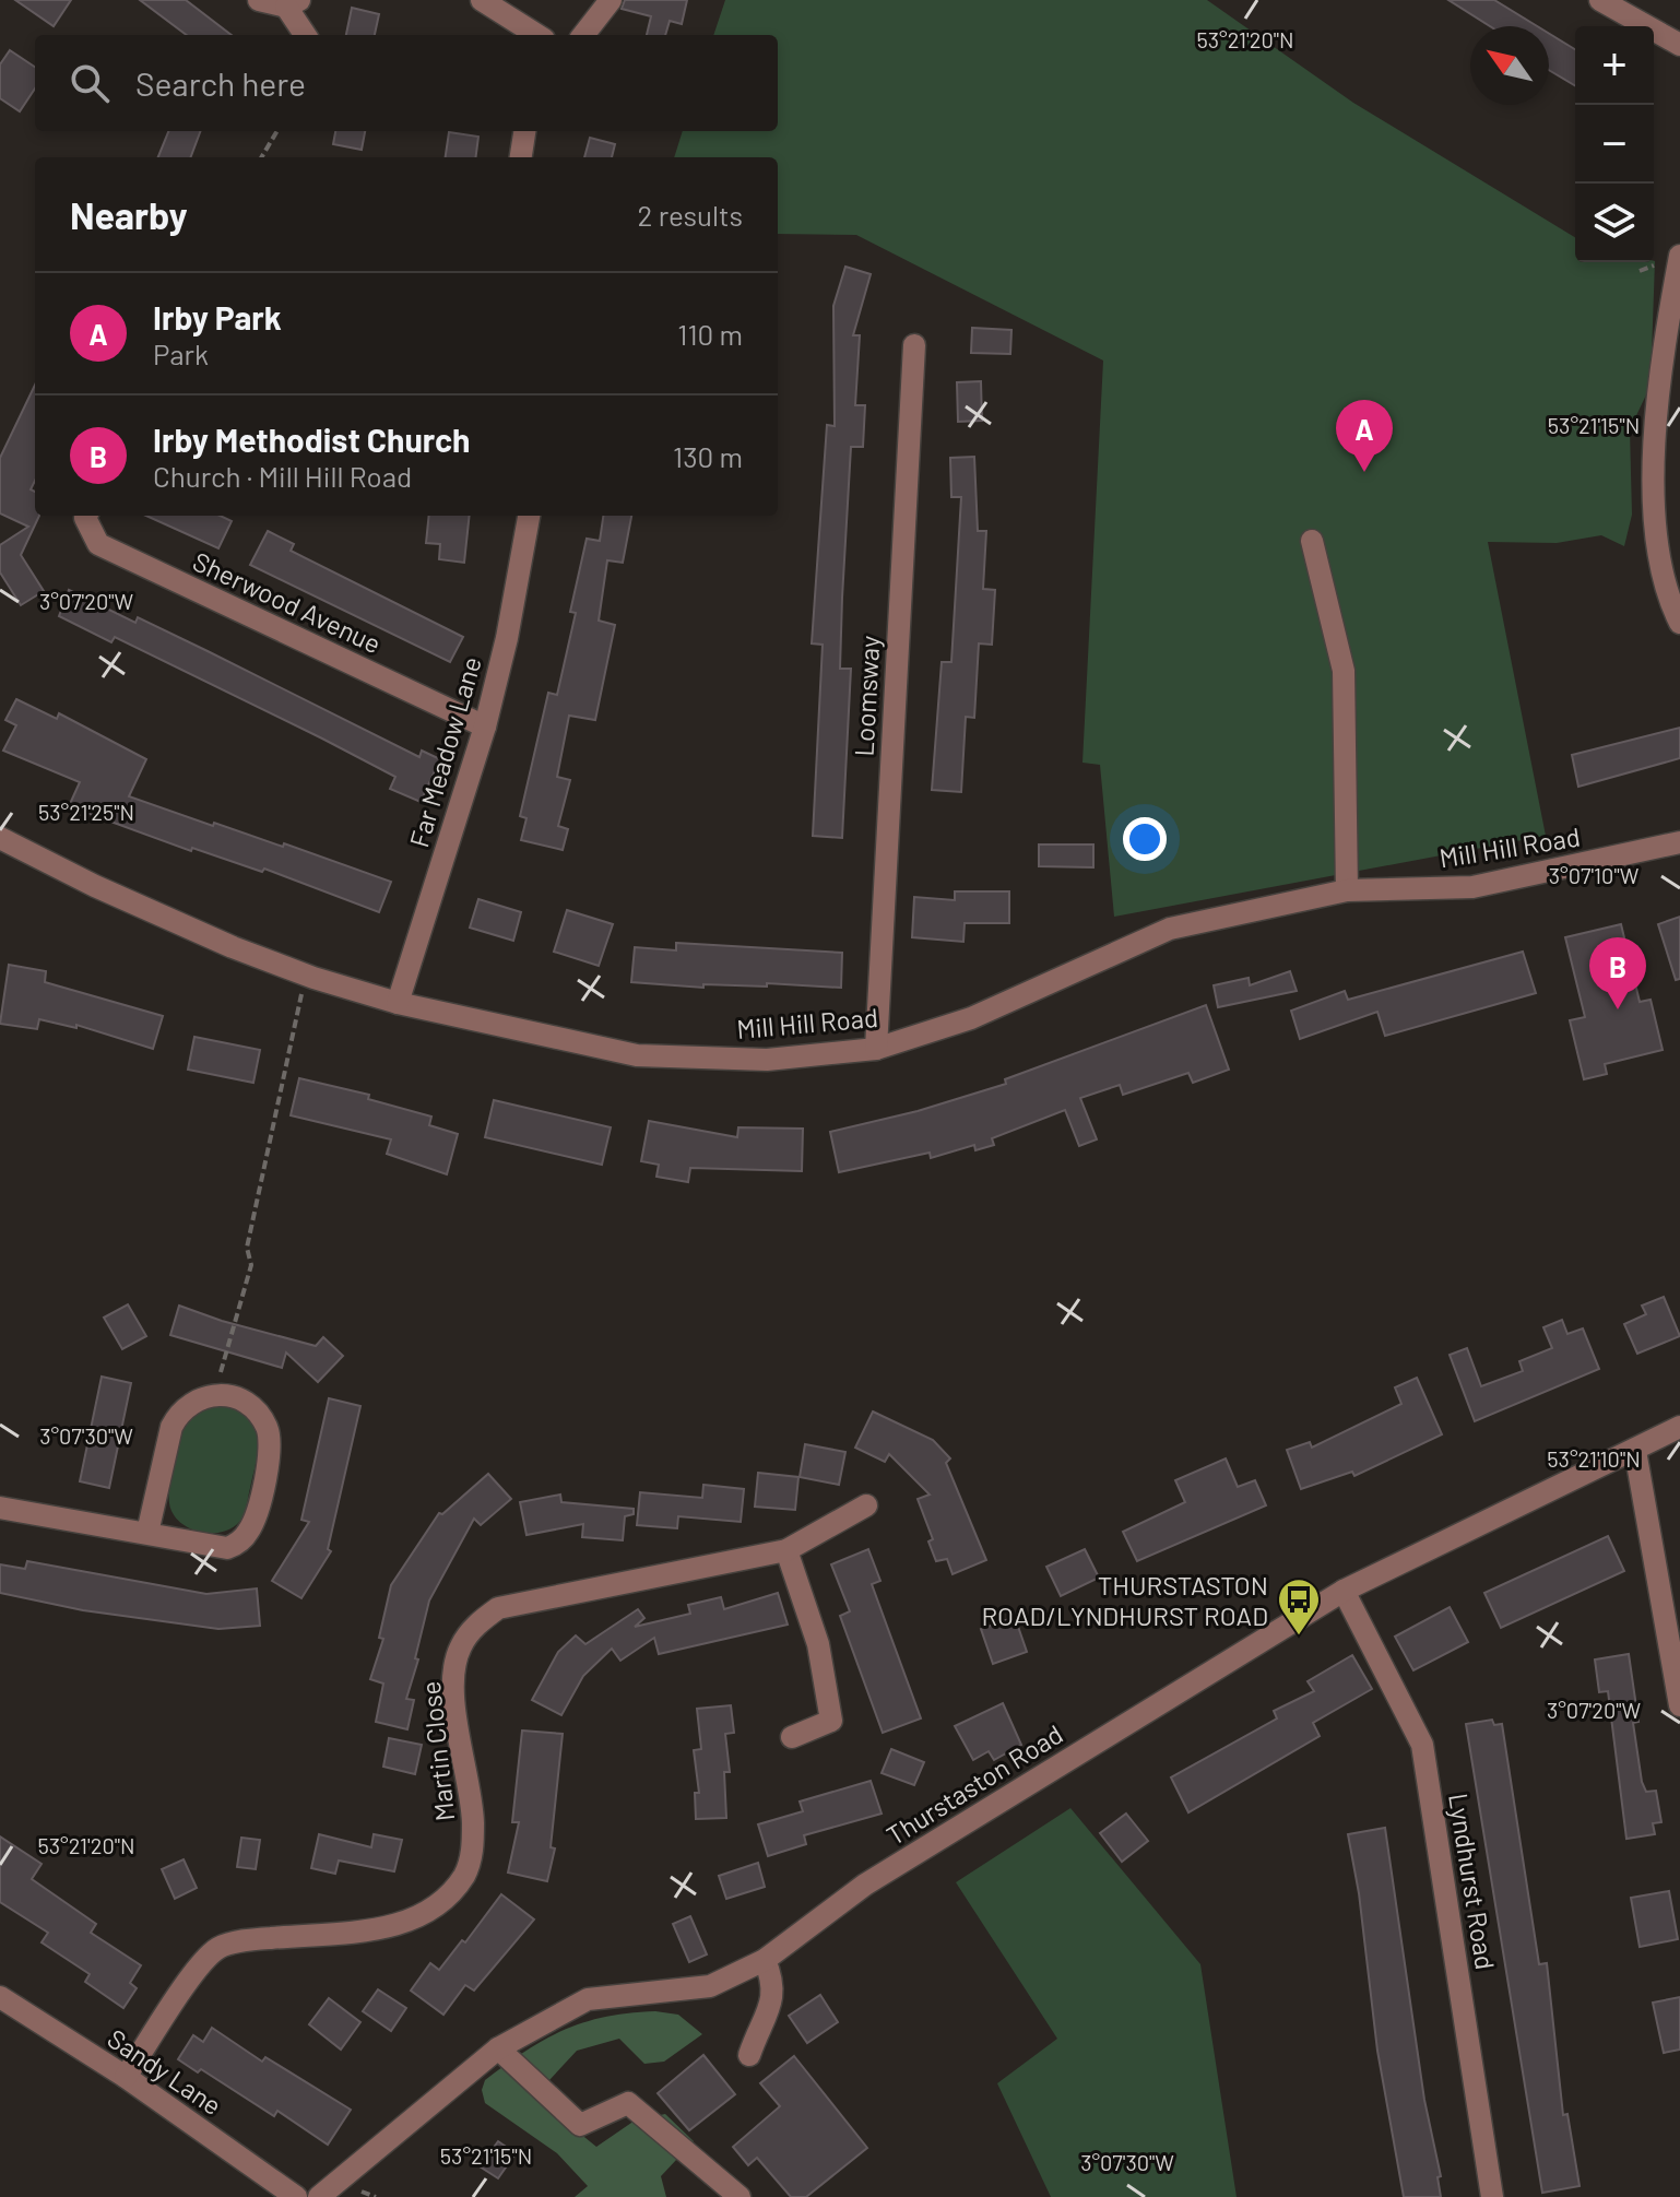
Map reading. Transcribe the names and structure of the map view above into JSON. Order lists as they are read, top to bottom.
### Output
{
  "streets": {
    "street": [
      "Sherwood Avenue",
      "Loomsway",
      "Far Meadow Lane",
      "Mill Hill Road",
      "Martin Close",
      "Thurstaston Road",
      "Lyndhurst Road",
      "Sandy Lane"
    ]
  },
  "crossings": [
    ["Sherwood Avenue", "Far Meadow Lane"],
    ["Loomsway", "Mill Hill Road"],
    ["Far Meadow Lane", "Mill Hill Road"],
    ["Martin Close", "Sandy Lane"],
    ["Thurstaston Road", "Lyndhurst Road"]
  ],
  "places": {
    "bus stop": ["THURSTASTON ROAD/LYNDHURST ROAD"]
  },
  "north": "top left",
  "page": {
    "map_buttons": ["+", "−"],
    "search": "Search here",
    "heading": ["Nearby", "2 results"],
    "list": [
      {
        "mark": "A",
        "name": "Irby Park",
        "note": "Park",
        "value": "110 m"
      },
      {
        "mark": "B",
        "name": "Irby Methodist Church",
        "note": "Church · Mill Hill Road",
        "value": "130 m"
      }
    ],
    "pins": ["A", "B"]
  },
  "coordinates": [
    "53°21'20\"N",
    "53°21'15\"N",
    "3°07'20\"W",
    "53°21'25\"N",
    "3°07'10\"W",
    "3°07'30\"W",
    "53°21'10\"N"
  ]
}
